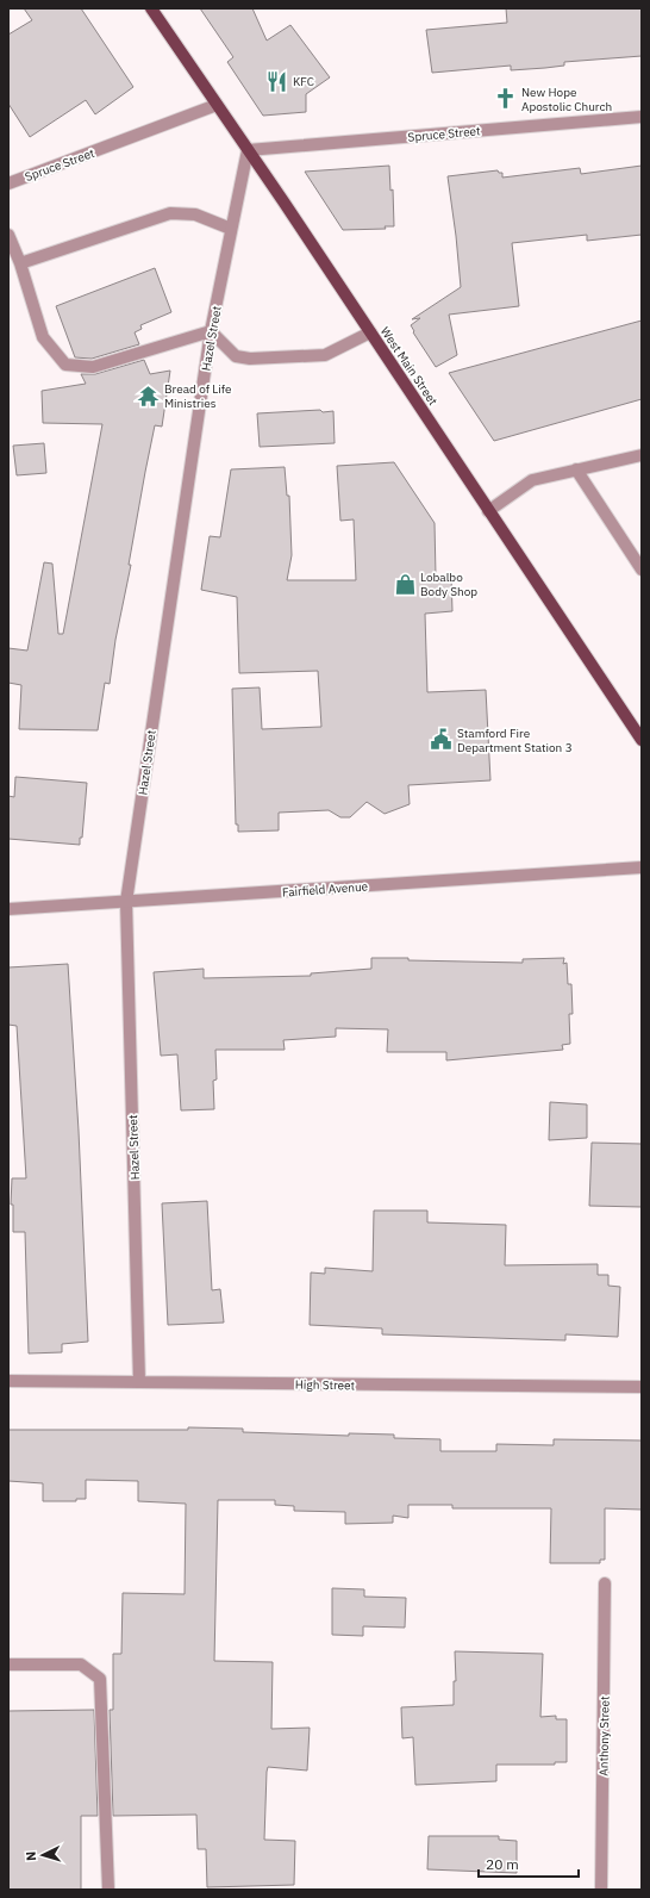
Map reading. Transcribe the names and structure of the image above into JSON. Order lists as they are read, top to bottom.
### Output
{
  "streets": {
    "main road": ["West Main Street"],
    "street": [
      "Spruce Street",
      "Hazel Street",
      "Fairfield Avenue",
      "High Street",
      "Anthony Street"
    ]
  },
  "crossings": [
    ["Spruce Street", "Hazel Street"],
    ["Spruce Street", "West Main Street"],
    ["Hazel Street", "West Main Street"],
    ["Hazel Street", "Fairfield Avenue"],
    ["Hazel Street", "High Street"]
  ],
  "places": {
    "restaurant": ["KFC"],
    "church": ["New Hope Apostolic Church"],
    "temple": ["Bread of Life Ministries"],
    "shop": ["Lobalbo Body Shop"],
    "public building": ["Stamford Fire Department Station 3"]
  },
  "scale_bar": "20 m",
  "north": "left"
}
